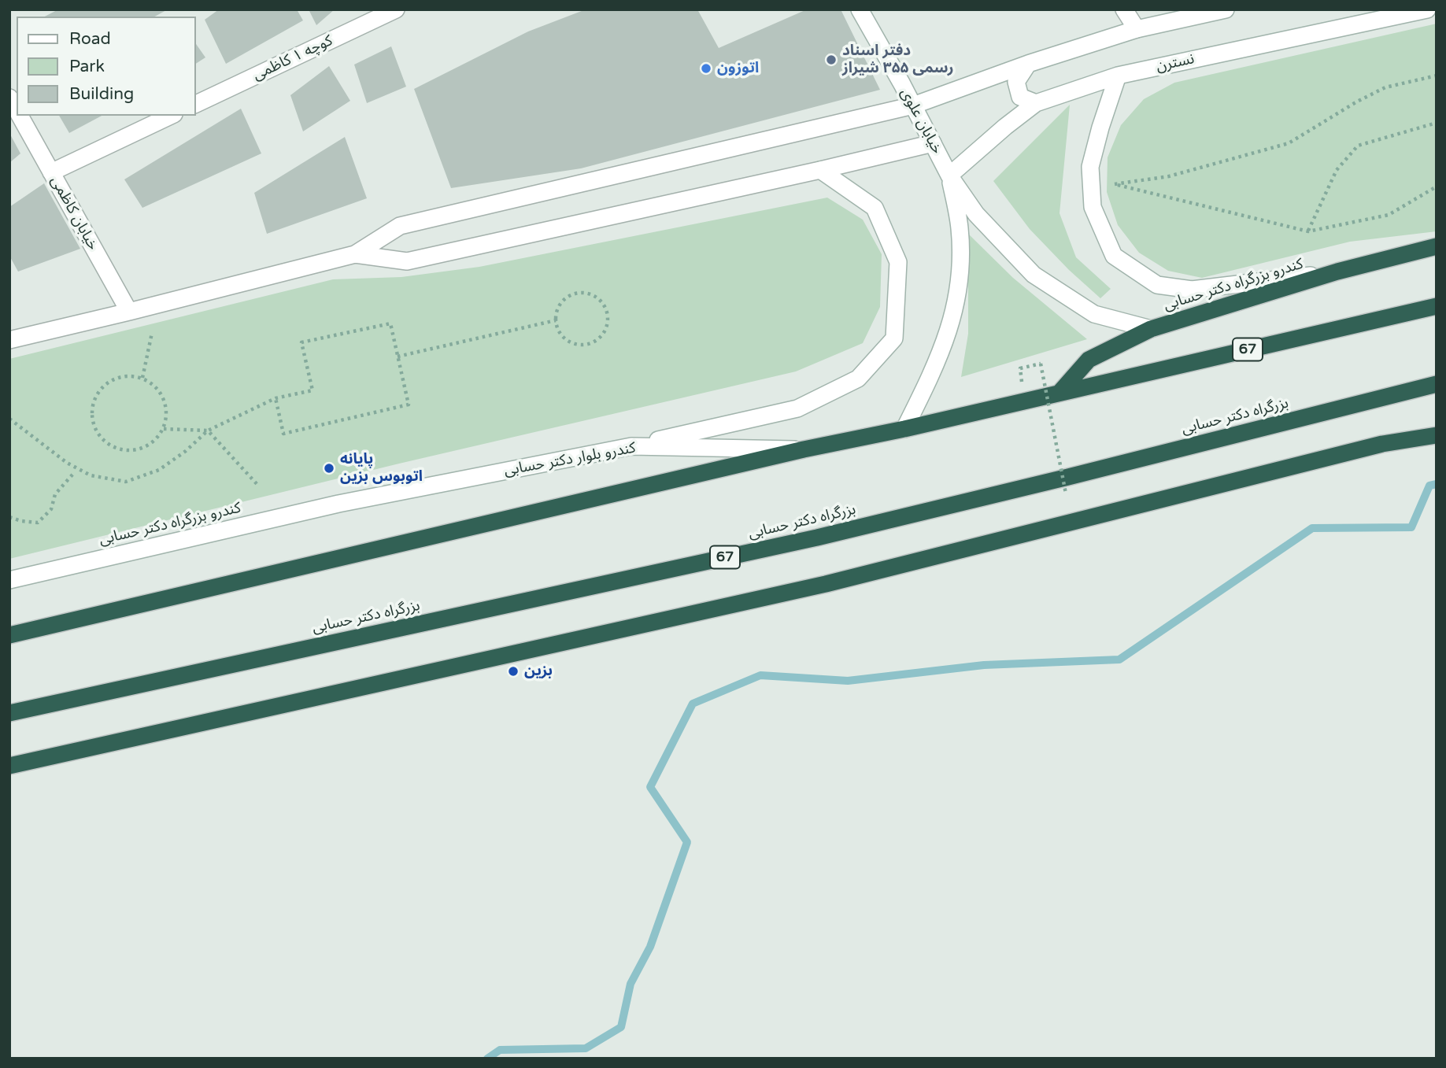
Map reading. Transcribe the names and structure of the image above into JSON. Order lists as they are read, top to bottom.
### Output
{
  "streets": {
    "highway": ["کندرو بزرگراه دکتر حسابی", "67", "بزرگراه دکتر حسابی"],
    "street": [
      "کوچه ۱ کاظمی",
      "نسترن",
      "خیابان علوی",
      "خیابان کاظمی",
      "کندرو بلوار دکتر حسابی"
    ]
  },
  "crossings": [
    ["نسترن", "خیابان علوی"],
    ["کندرو بزرگراه دکتر حسابی", "67"],
    ["کندرو بزرگراه دکتر حسابی", "کندرو بلوار دکتر حسابی"],
    ["67", "کندرو بلوار دکتر حسابی"]
  ],
  "places": [
    "دفتر اسناد رسمی ۳۵۵ شیراز",
    "اتوزون",
    "پایانه اتوبوس بزین",
    "بزین"
  ],
  "legend": ["Road", "Park", "Building"]
}
